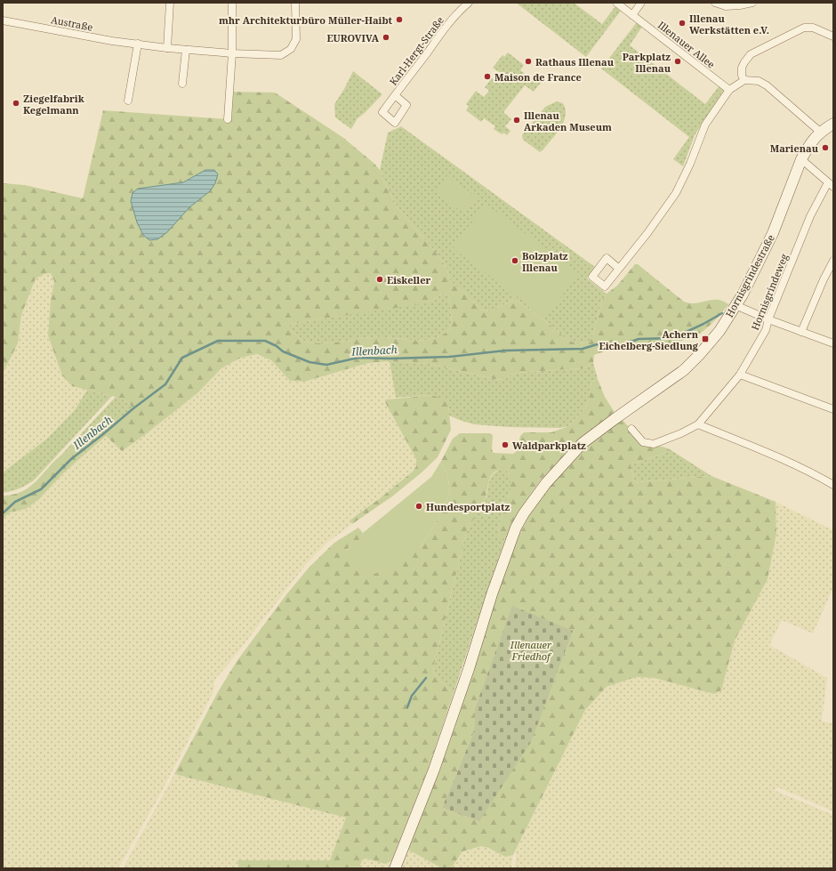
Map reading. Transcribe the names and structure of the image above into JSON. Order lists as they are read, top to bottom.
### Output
{
  "streets": {
    "main road": ["Hornisgrindestraße"],
    "street": [
      "Austraße",
      "Illenauer Allee",
      "Karl-Hergt-Straße",
      "Hornisgrindeweg"
    ]
  },
  "water": ["Illenbach"],
  "parks": ["Illenauer Friedhof"],
  "places": {
    "other": [
      "mhr Architekturbüro Müller-Haibt",
      "Illenau Werkstätten e.V.",
      "EUROVIVA",
      "Rathaus Illenau",
      "Parkplatz Illenau",
      "Maison de France",
      "Ziegelfabrik Kegelmann",
      "Illenau Arkaden Museum",
      "Marienau",
      "Bolzplatz Illenau",
      "Eiskeller",
      "Waldparkplatz",
      "Hundesportplatz"
    ],
    "transit": ["Achern Eichelberg-Siedlung"]
  }
}
